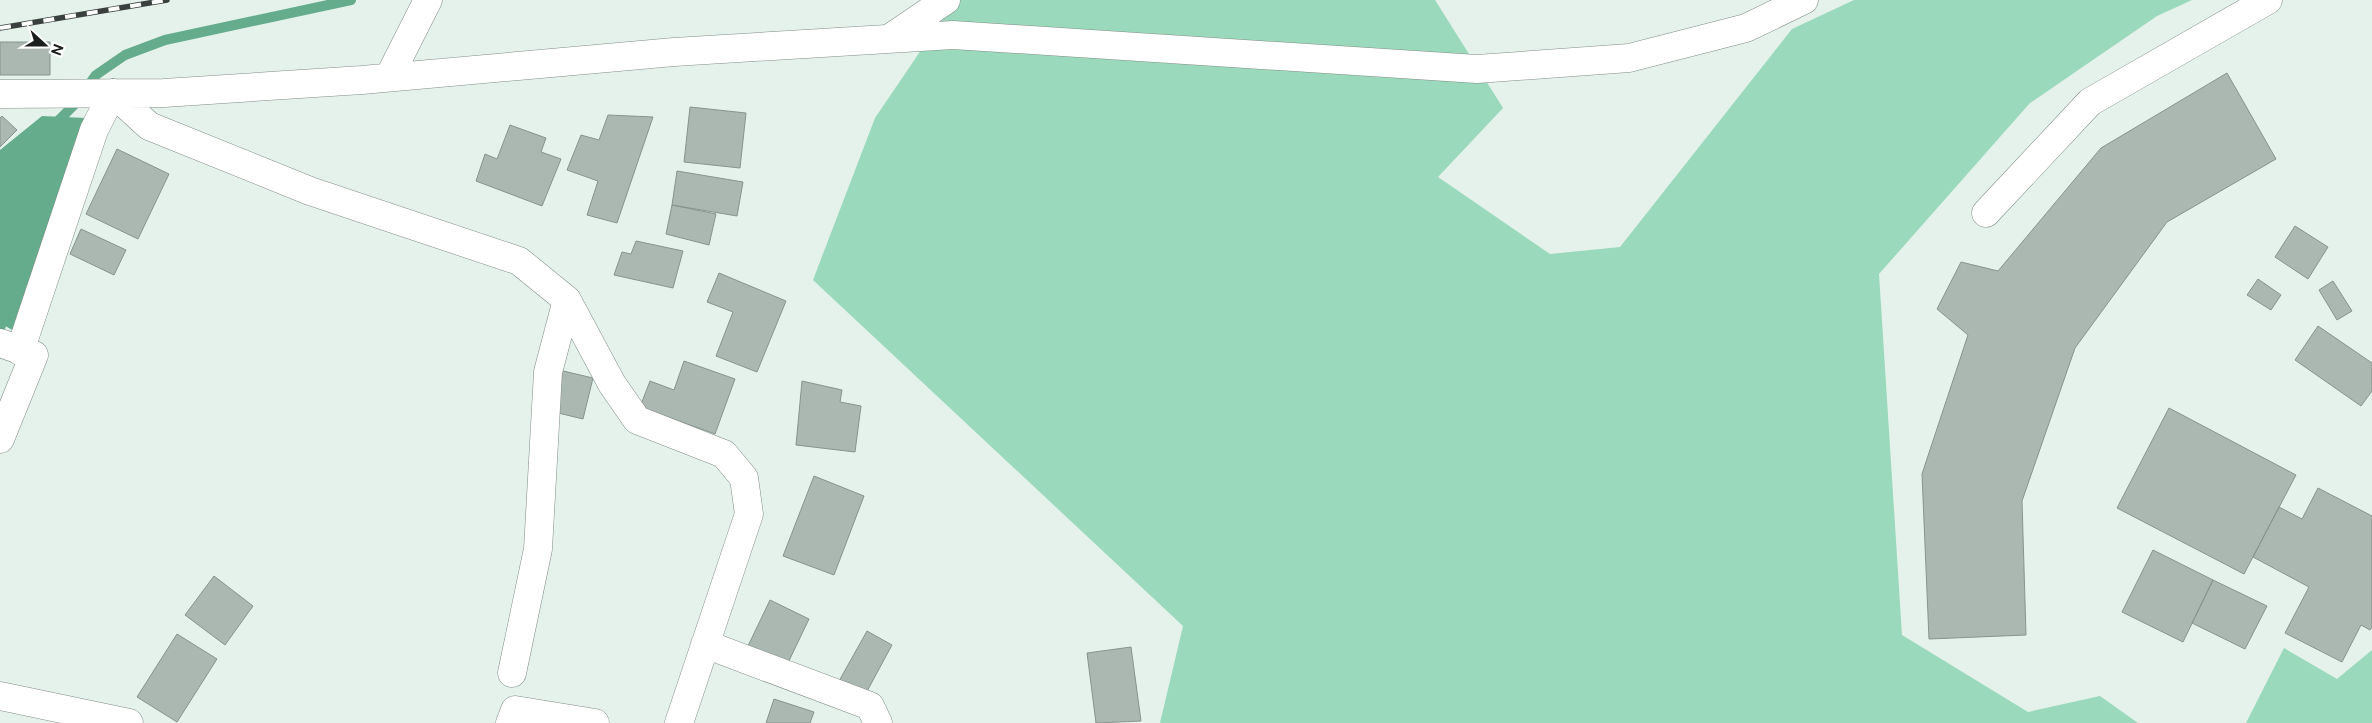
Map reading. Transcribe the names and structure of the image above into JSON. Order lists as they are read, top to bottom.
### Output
{
  "north": "right"
}
